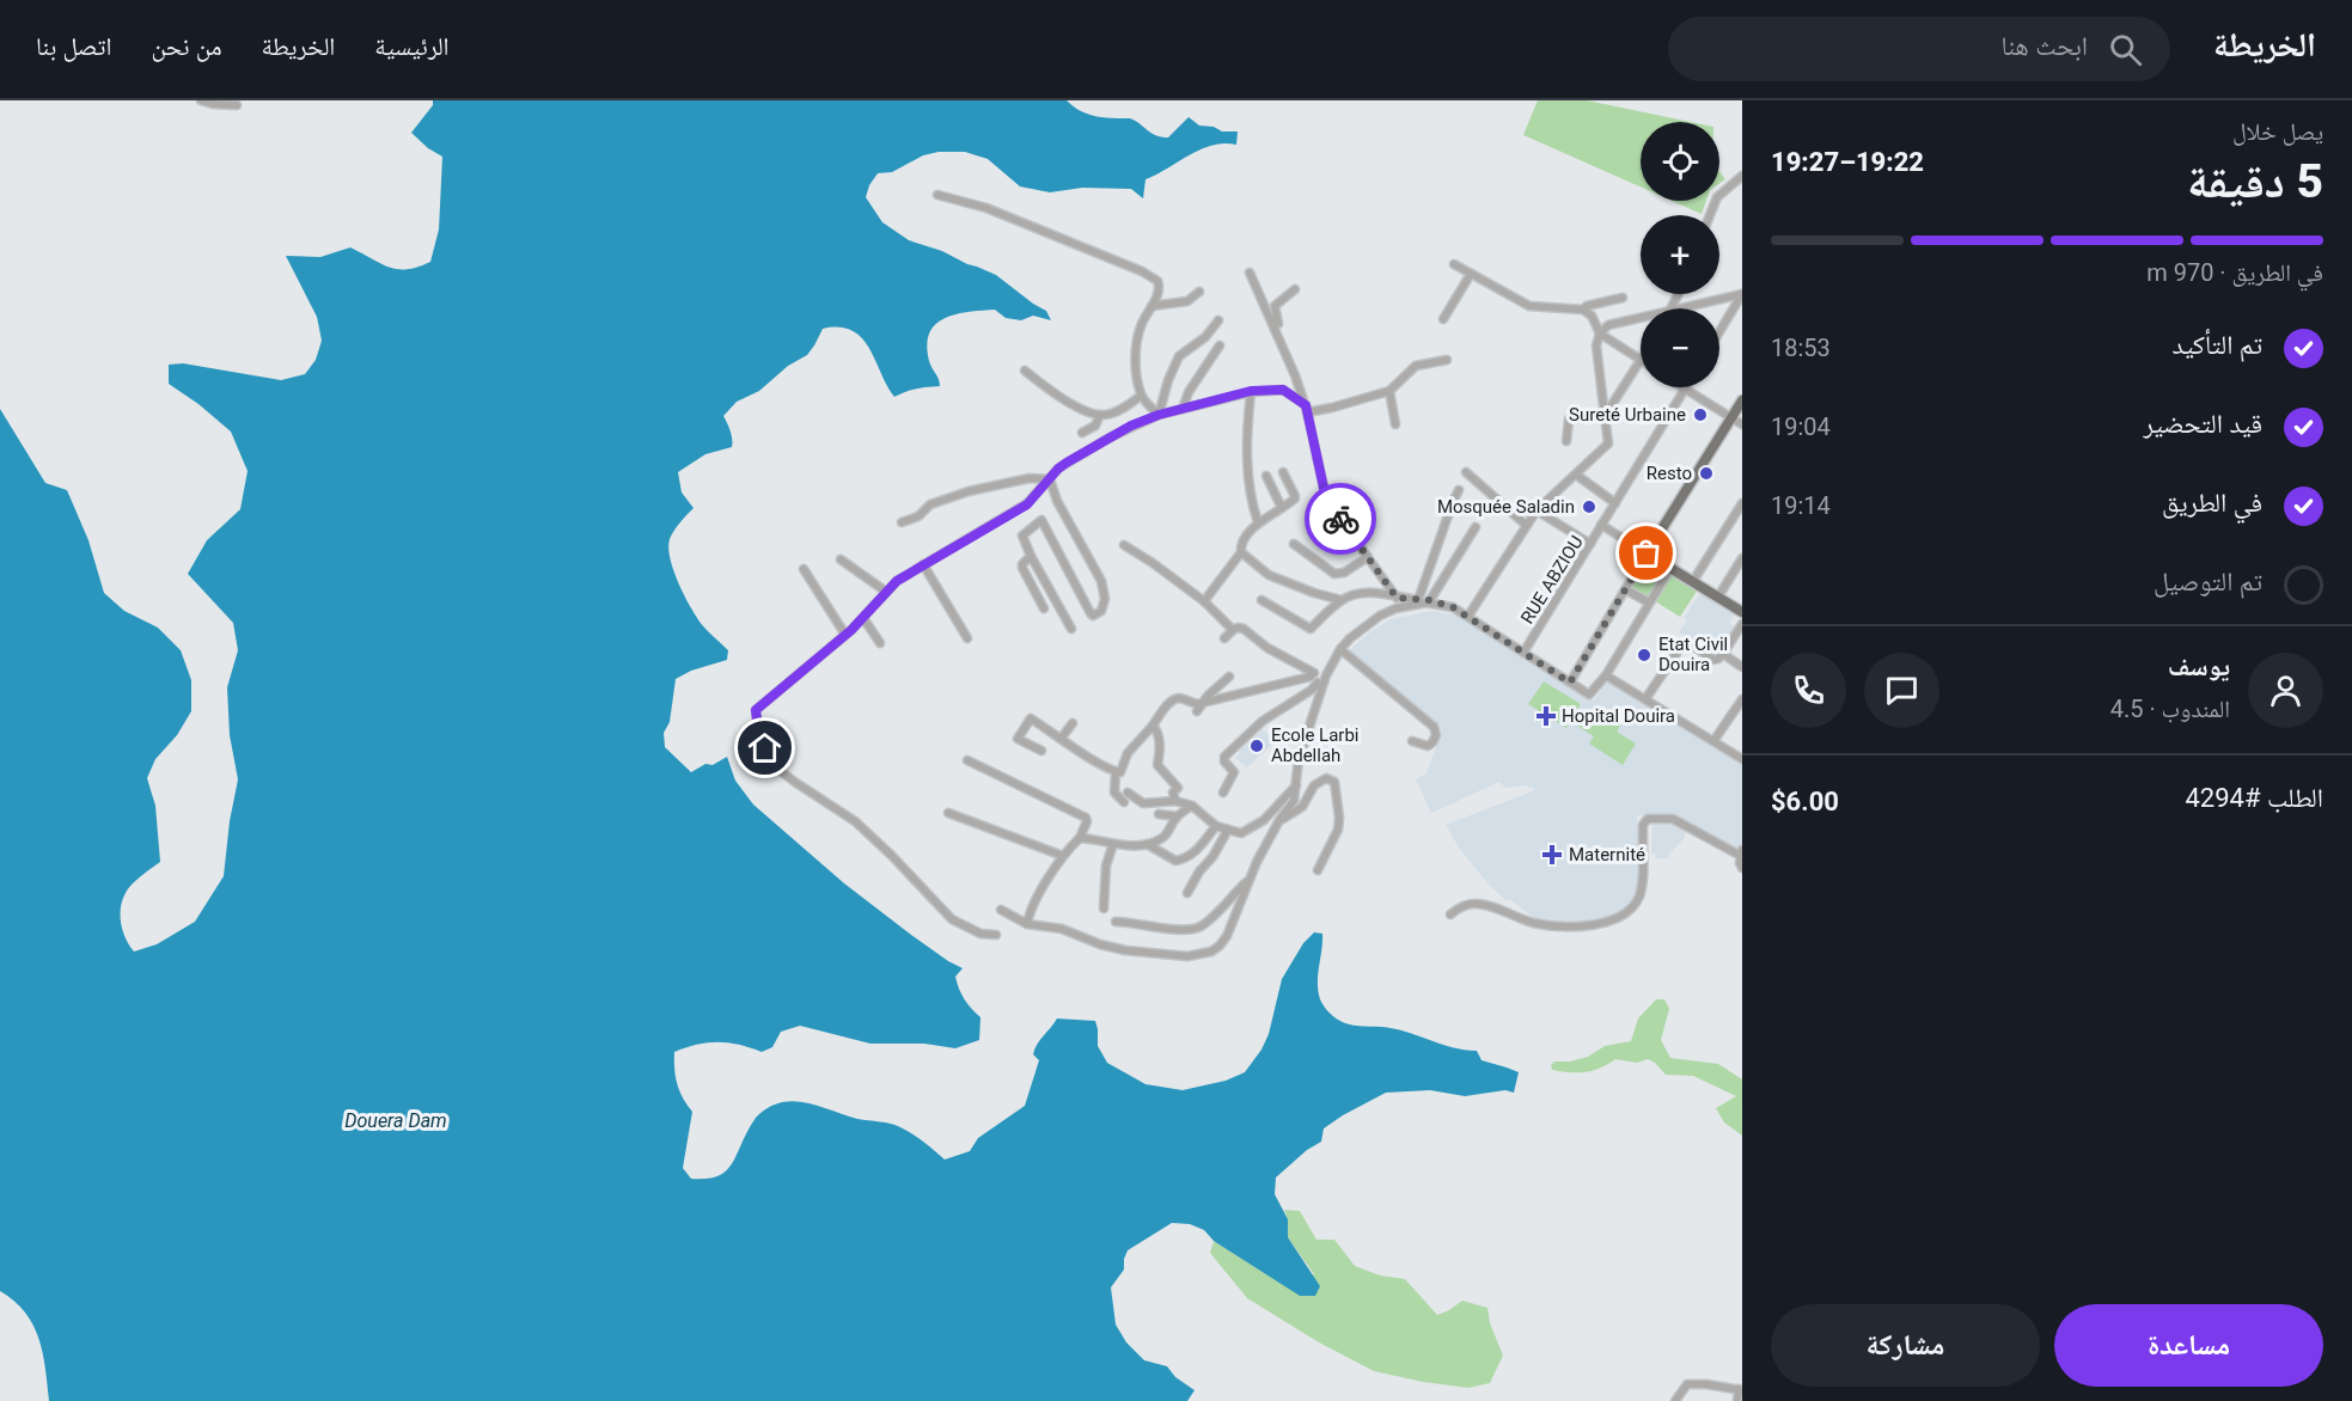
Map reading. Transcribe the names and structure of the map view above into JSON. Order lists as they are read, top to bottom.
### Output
{
  "streets": {
    "street": ["RUE ABZIOU"]
  },
  "water": ["Douera Dam"],
  "places": {
    "other": [
      "Sureté Urbaine",
      "Resto",
      "Mosquée Saladin",
      "Etat Civil Douira",
      "Ecole Larbi Abdellah"
    ],
    "health": ["Hopital Douira", "Maternité"]
  },
  "page": {
    "header": "الخريطة",
    "search": "ابحث هنا",
    "nav": [
      "الرئيسية",
      "الخريطة",
      "من نحن",
      "اتصل بنا"
    ],
    "heading": ["5 دقيقة", "يصل خلال", "19:22–19:27"],
    "panel": [
      "يوسف",
      "المندوب · 4.5",
      "الطلب #4294",
      "$6.00"
    ],
    "map_buttons": ["+", "−"],
    "bar": "في الطريق · 970 m",
    "list": [
      ["تم التأكيد", "18:53"],
      ["قيد التحضير", "19:04"],
      ["في الطريق", "19:14"],
      "تم التوصيل"
    ],
    "buttons": ["مساعدة", "مشاركة"]
  }
}
